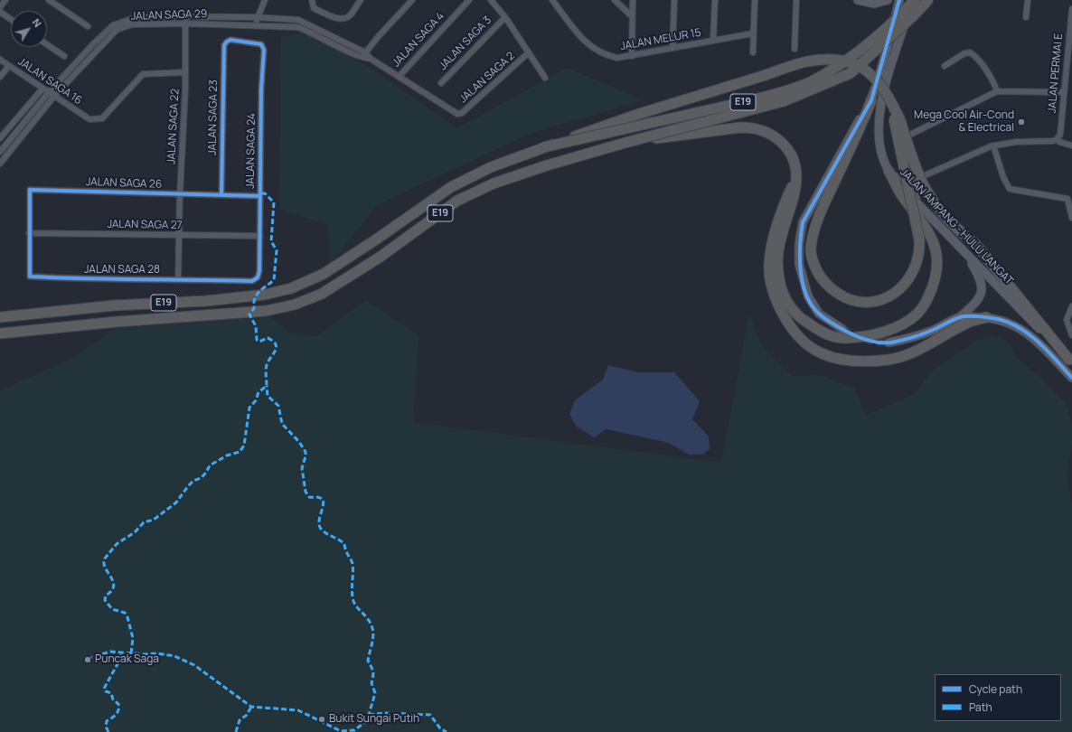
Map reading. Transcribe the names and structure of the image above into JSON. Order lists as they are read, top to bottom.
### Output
{
  "streets": {
    "highway": ["E19"],
    "street": [
      "JALAN SAGA 29",
      "JALAN SAGA 4",
      "JALAN MELUR 15",
      "JALAN SAGA 3",
      "JALAN PERMAI E",
      "JALAN SAGA 2",
      "JALAN SAGA 16",
      "JALAN SAGA 23",
      "JALAN SAGA 22",
      "JALAN SAGA 24",
      "JALAN SAGA 26",
      "JALAN SAGA 27",
      "JALAN AMPANG - HULU LANGAT",
      "JALAN SAGA 28"
    ]
  },
  "crossings": [
    ["JALAN SAGA 29", "JALAN SAGA 4"],
    ["JALAN SAGA 29", "JALAN SAGA 2"],
    ["JALAN SAGA 29", "JALAN SAGA 16"],
    ["JALAN SAGA 29", "JALAN SAGA 22"],
    ["JALAN SAGA 16", "JALAN SAGA 22"],
    ["E19", "JALAN AMPANG - HULU LANGAT"],
    ["JALAN SAGA 23", "JALAN SAGA 24"],
    ["JALAN SAGA 23", "JALAN SAGA 26"],
    ["JALAN SAGA 22", "JALAN SAGA 26"],
    ["JALAN SAGA 22", "JALAN SAGA 27"],
    ["JALAN SAGA 22", "JALAN SAGA 28"],
    ["JALAN SAGA 24", "JALAN SAGA 26"],
    ["JALAN SAGA 24", "JALAN SAGA 27"],
    ["JALAN SAGA 24", "JALAN SAGA 28"],
    ["JALAN SAGA 26", "JALAN SAGA 27"],
    ["JALAN SAGA 26", "JALAN SAGA 28"],
    ["JALAN SAGA 27", "JALAN SAGA 28"]
  ],
  "places": ["Mega Cool Air-Cond & Electrical", "Puncak Saga", "Bukit Sungai Putih"],
  "legend": ["Cycle path", "Path"],
  "north": "top right"
}
